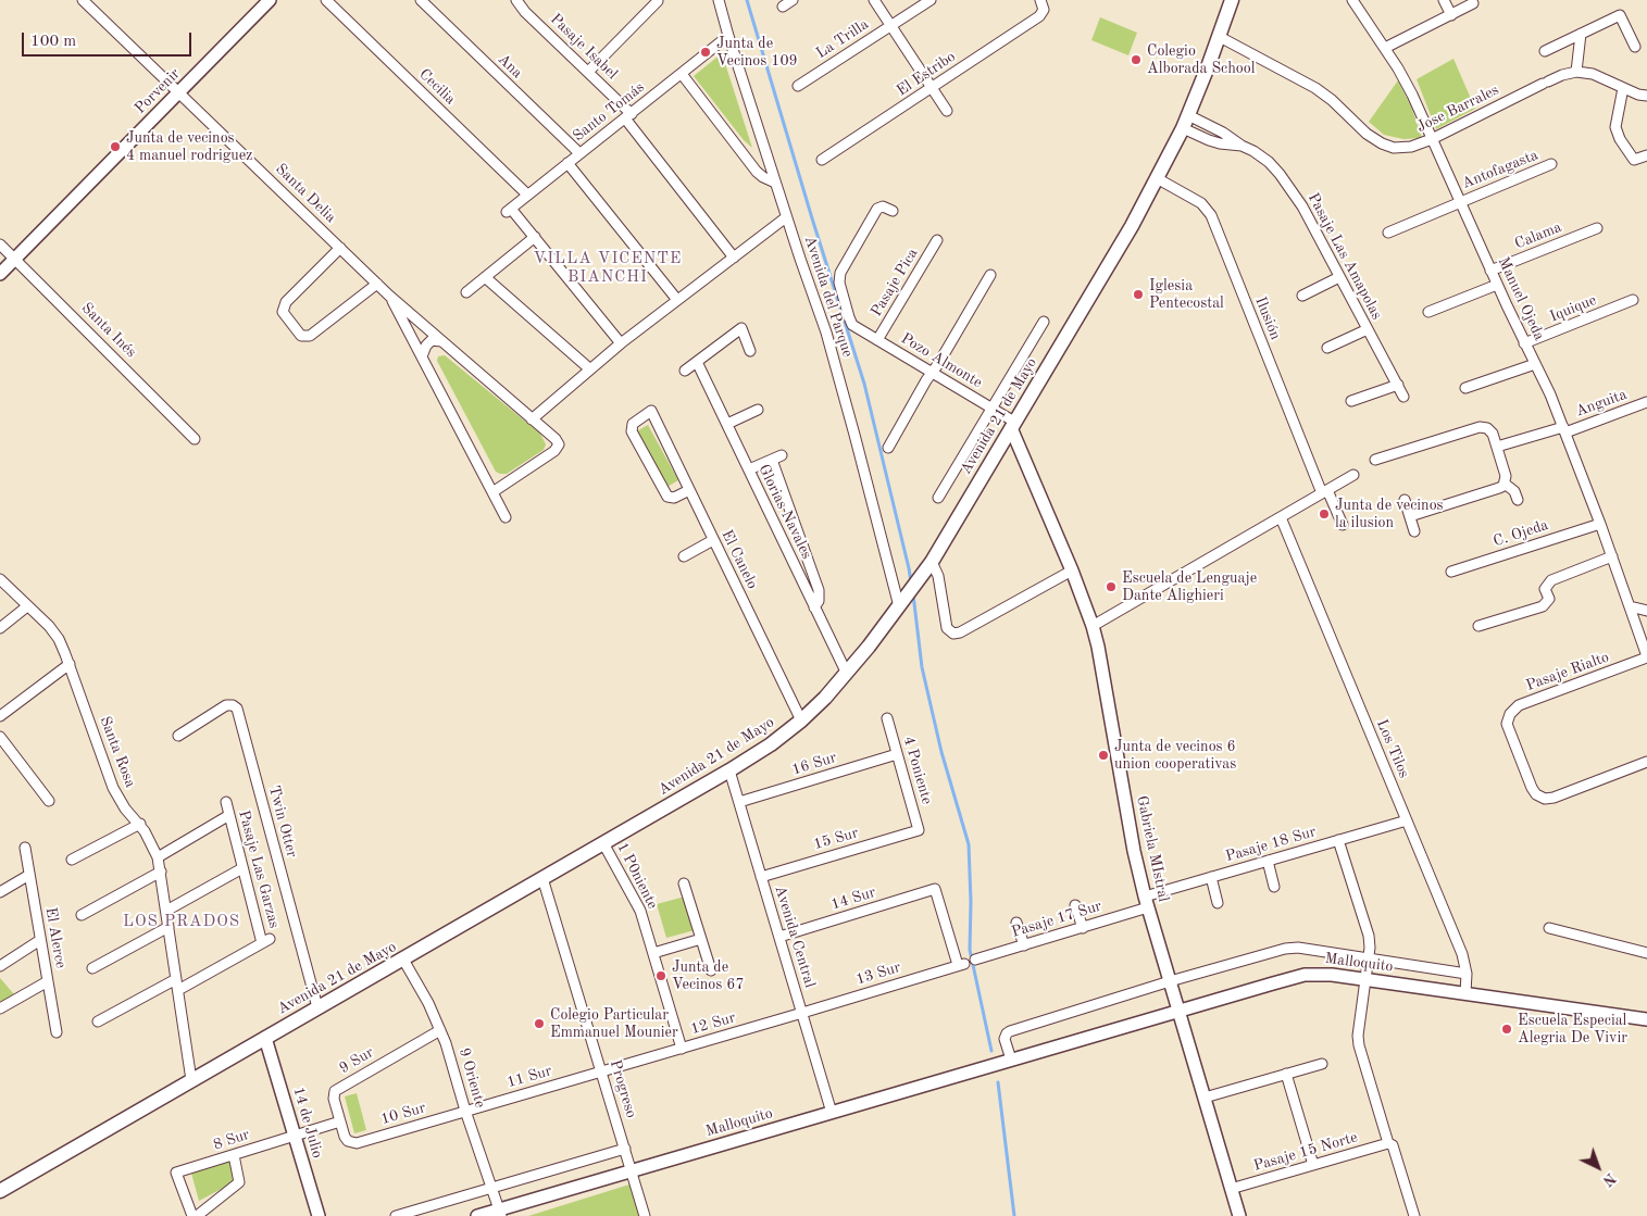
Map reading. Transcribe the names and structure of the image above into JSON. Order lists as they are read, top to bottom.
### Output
{
  "streets": {
    "main road": ["Avenida 21 de Mayo"],
    "street": [
      "La Trilla",
      "Pasaje Isabel",
      "Ana",
      "El Estribo",
      "Cecilia",
      "Porvenir",
      "Jose Barrales",
      "Santo Tomás",
      "Antofagasta",
      "Santa Delia",
      "Calama",
      "Pasaje Las Amapolas",
      "Pasaje Pica",
      "Avenida del Parque",
      "Manuel Ojeda",
      "Iquique",
      "Ilusión",
      "Santa Inés",
      "Pozo Almonte",
      "Anguita",
      "Glorias Navales",
      "C. Ojeda",
      "El Canelo",
      "Pasaje Rialto",
      "Los Tilos",
      "Santa Rosa",
      "16 Sur",
      "4 Poniente",
      "Twin Otter",
      "15 Sur",
      "Pasaje 18 Sur",
      "Gabriela MIstral",
      "Pasaje Las Garzas",
      "1 P0niente",
      "14 Sur",
      "Pasaje 17 Sur",
      "Avenida Central",
      "El Alerce",
      "Malloquito",
      "13 Sur",
      "12 Sur",
      "9 Sur",
      "11 Sur",
      "9 Oriente",
      "Progreso",
      "10 Sur",
      "14 de Julio",
      "8 Sur",
      "Pasaje 15 Norte"
    ]
  },
  "crossings": [
    ["Pasaje Isabel", "Santo Tomás"],
    ["Ana", "Santo Tomás"],
    ["Cecilia", "Santo Tomás"],
    ["Porvenir", "Santa Delia"],
    ["Porvenir", "Santa Inés"],
    ["Jose Barrales", "Manuel Ojeda"],
    ["Jose Barrales", "Avenida 21 de Mayo"],
    ["Santo Tomás", "Avenida del Parque"],
    ["Antofagasta", "Manuel Ojeda"],
    ["Calama", "Manuel Ojeda"],
    ["Pasaje Las Amapolas", "Avenida 21 de Mayo"],
    ["Pasaje Pica", "Pozo Almonte"],
    ["Avenida del Parque", "Avenida 21 de Mayo"],
    ["Manuel Ojeda", "Iquique"],
    ["Manuel Ojeda", "Anguita"],
    ["Manuel Ojeda", "C. Ojeda"],
    ["Manuel Ojeda", "Pasaje Rialto"],
    ["Ilusión", "Avenida 21 de Mayo"],
    ["Pozo Almonte", "Avenida 21 de Mayo"],
    ["Pozo Almonte", "Gabriela MIstral"],
    ["Avenida 21 de Mayo", "Glorias Navales"],
    ["Avenida 21 de Mayo", "El Canelo"],
    ["Avenida 21 de Mayo", "Santa Rosa"],
    ["Avenida 21 de Mayo", "Twin Otter"],
    ["Avenida 21 de Mayo", "Gabriela MIstral"],
    ["Avenida 21 de Mayo", "1 P0niente"],
    ["Avenida 21 de Mayo", "Avenida Central"],
    ["Avenida 21 de Mayo", "9 Oriente"],
    ["Avenida 21 de Mayo", "Progreso"],
    ["Avenida 21 de Mayo", "14 de Julio"],
    ["Los Tilos", "Pasaje 18 Sur"],
    ["Los Tilos", "Malloquito"],
    ["Santa Rosa", "Pasaje Las Garzas"],
    ["16 Sur", "4 Poniente"],
    ["16 Sur", "Avenida Central"],
    ["4 Poniente", "15 Sur"],
    ["15 Sur", "Avenida Central"],
    ["Pasaje 18 Sur", "Gabriela MIstral"],
    ["Pasaje 18 Sur", "Pasaje 17 Sur"],
    ["Gabriela MIstral", "Pasaje 17 Sur"],
    ["Gabriela MIstral", "Malloquito"],
    ["Gabriela MIstral", "Pasaje 15 Norte"],
    ["1 P0niente", "12 Sur"],
    ["14 Sur", "Avenida Central"],
    ["14 Sur", "13 Sur"],
    ["Avenida Central", "Malloquito"],
    ["Avenida Central", "13 Sur"],
    ["Avenida Central", "12 Sur"],
    ["Malloquito", "9 Oriente"],
    ["Malloquito", "Progreso"],
    ["13 Sur", "12 Sur"],
    ["12 Sur", "11 Sur"],
    ["12 Sur", "Progreso"],
    ["9 Sur", "9 Oriente"],
    ["9 Sur", "10 Sur"],
    ["9 Sur", "8 Sur"],
    ["11 Sur", "9 Oriente"],
    ["11 Sur", "Progreso"],
    ["11 Sur", "10 Sur"],
    ["9 Oriente", "10 Sur"],
    ["14 de Julio", "8 Sur"]
  ],
  "districts": ["VILLA VICENTE BIANCHI", "LOS PRADOS"],
  "places": [
    "Junta de Vecinos 109",
    "Colegio Alborada School",
    "Junta de vecinos 4 manuel rodriguez",
    "Iglesia Pentecostal",
    "Junta de vecinos la ilusion",
    "Escuela de Lenguaje Dante Alighieri",
    "Junta de vecinos 6 union cooperativas",
    "Junta de Vecinos 67",
    "Colegio Particular Emmanuel Mounier",
    "Escuela Especial Alegria De Vivir"
  ],
  "scale_bar": "100 m",
  "north": "bottom right"
}
